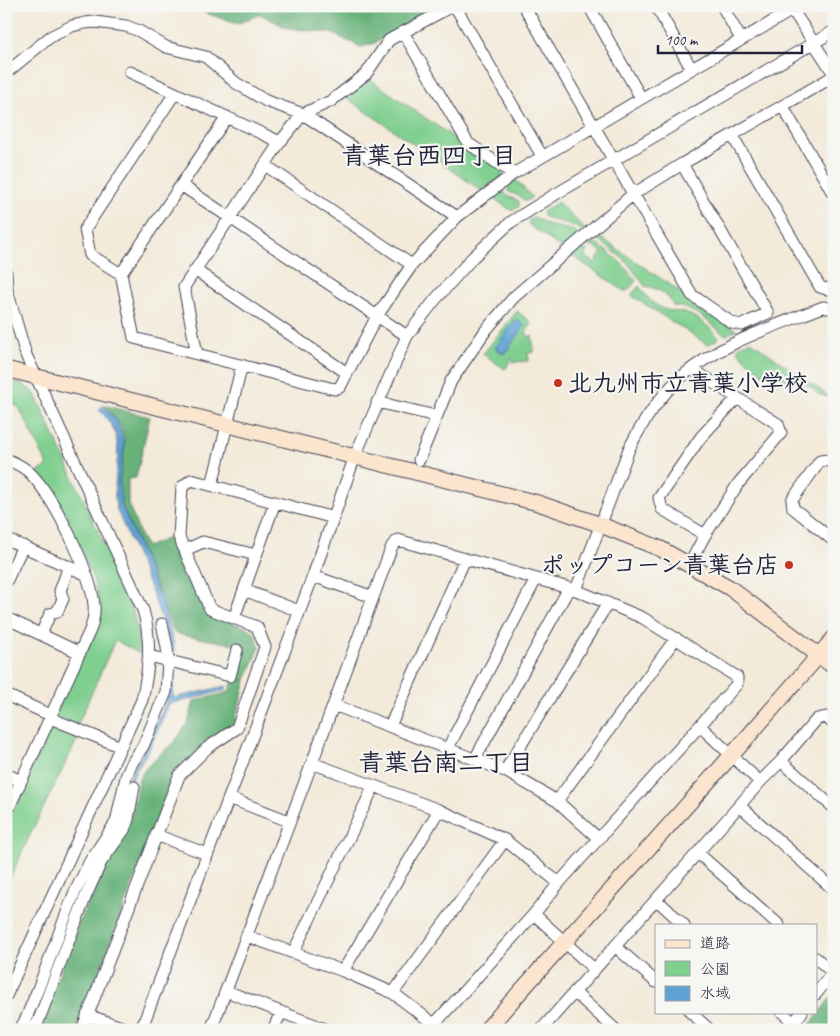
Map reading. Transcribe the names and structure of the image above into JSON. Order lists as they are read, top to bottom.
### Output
{
  "districts": ["青葉台西四丁目", "青葉台南二丁目"],
  "places": ["北九州市立青葉小学校", "ポップコーン青葉台店"],
  "legend": ["道路", "公園", "水域"],
  "scale_bar": "100 m"
}
